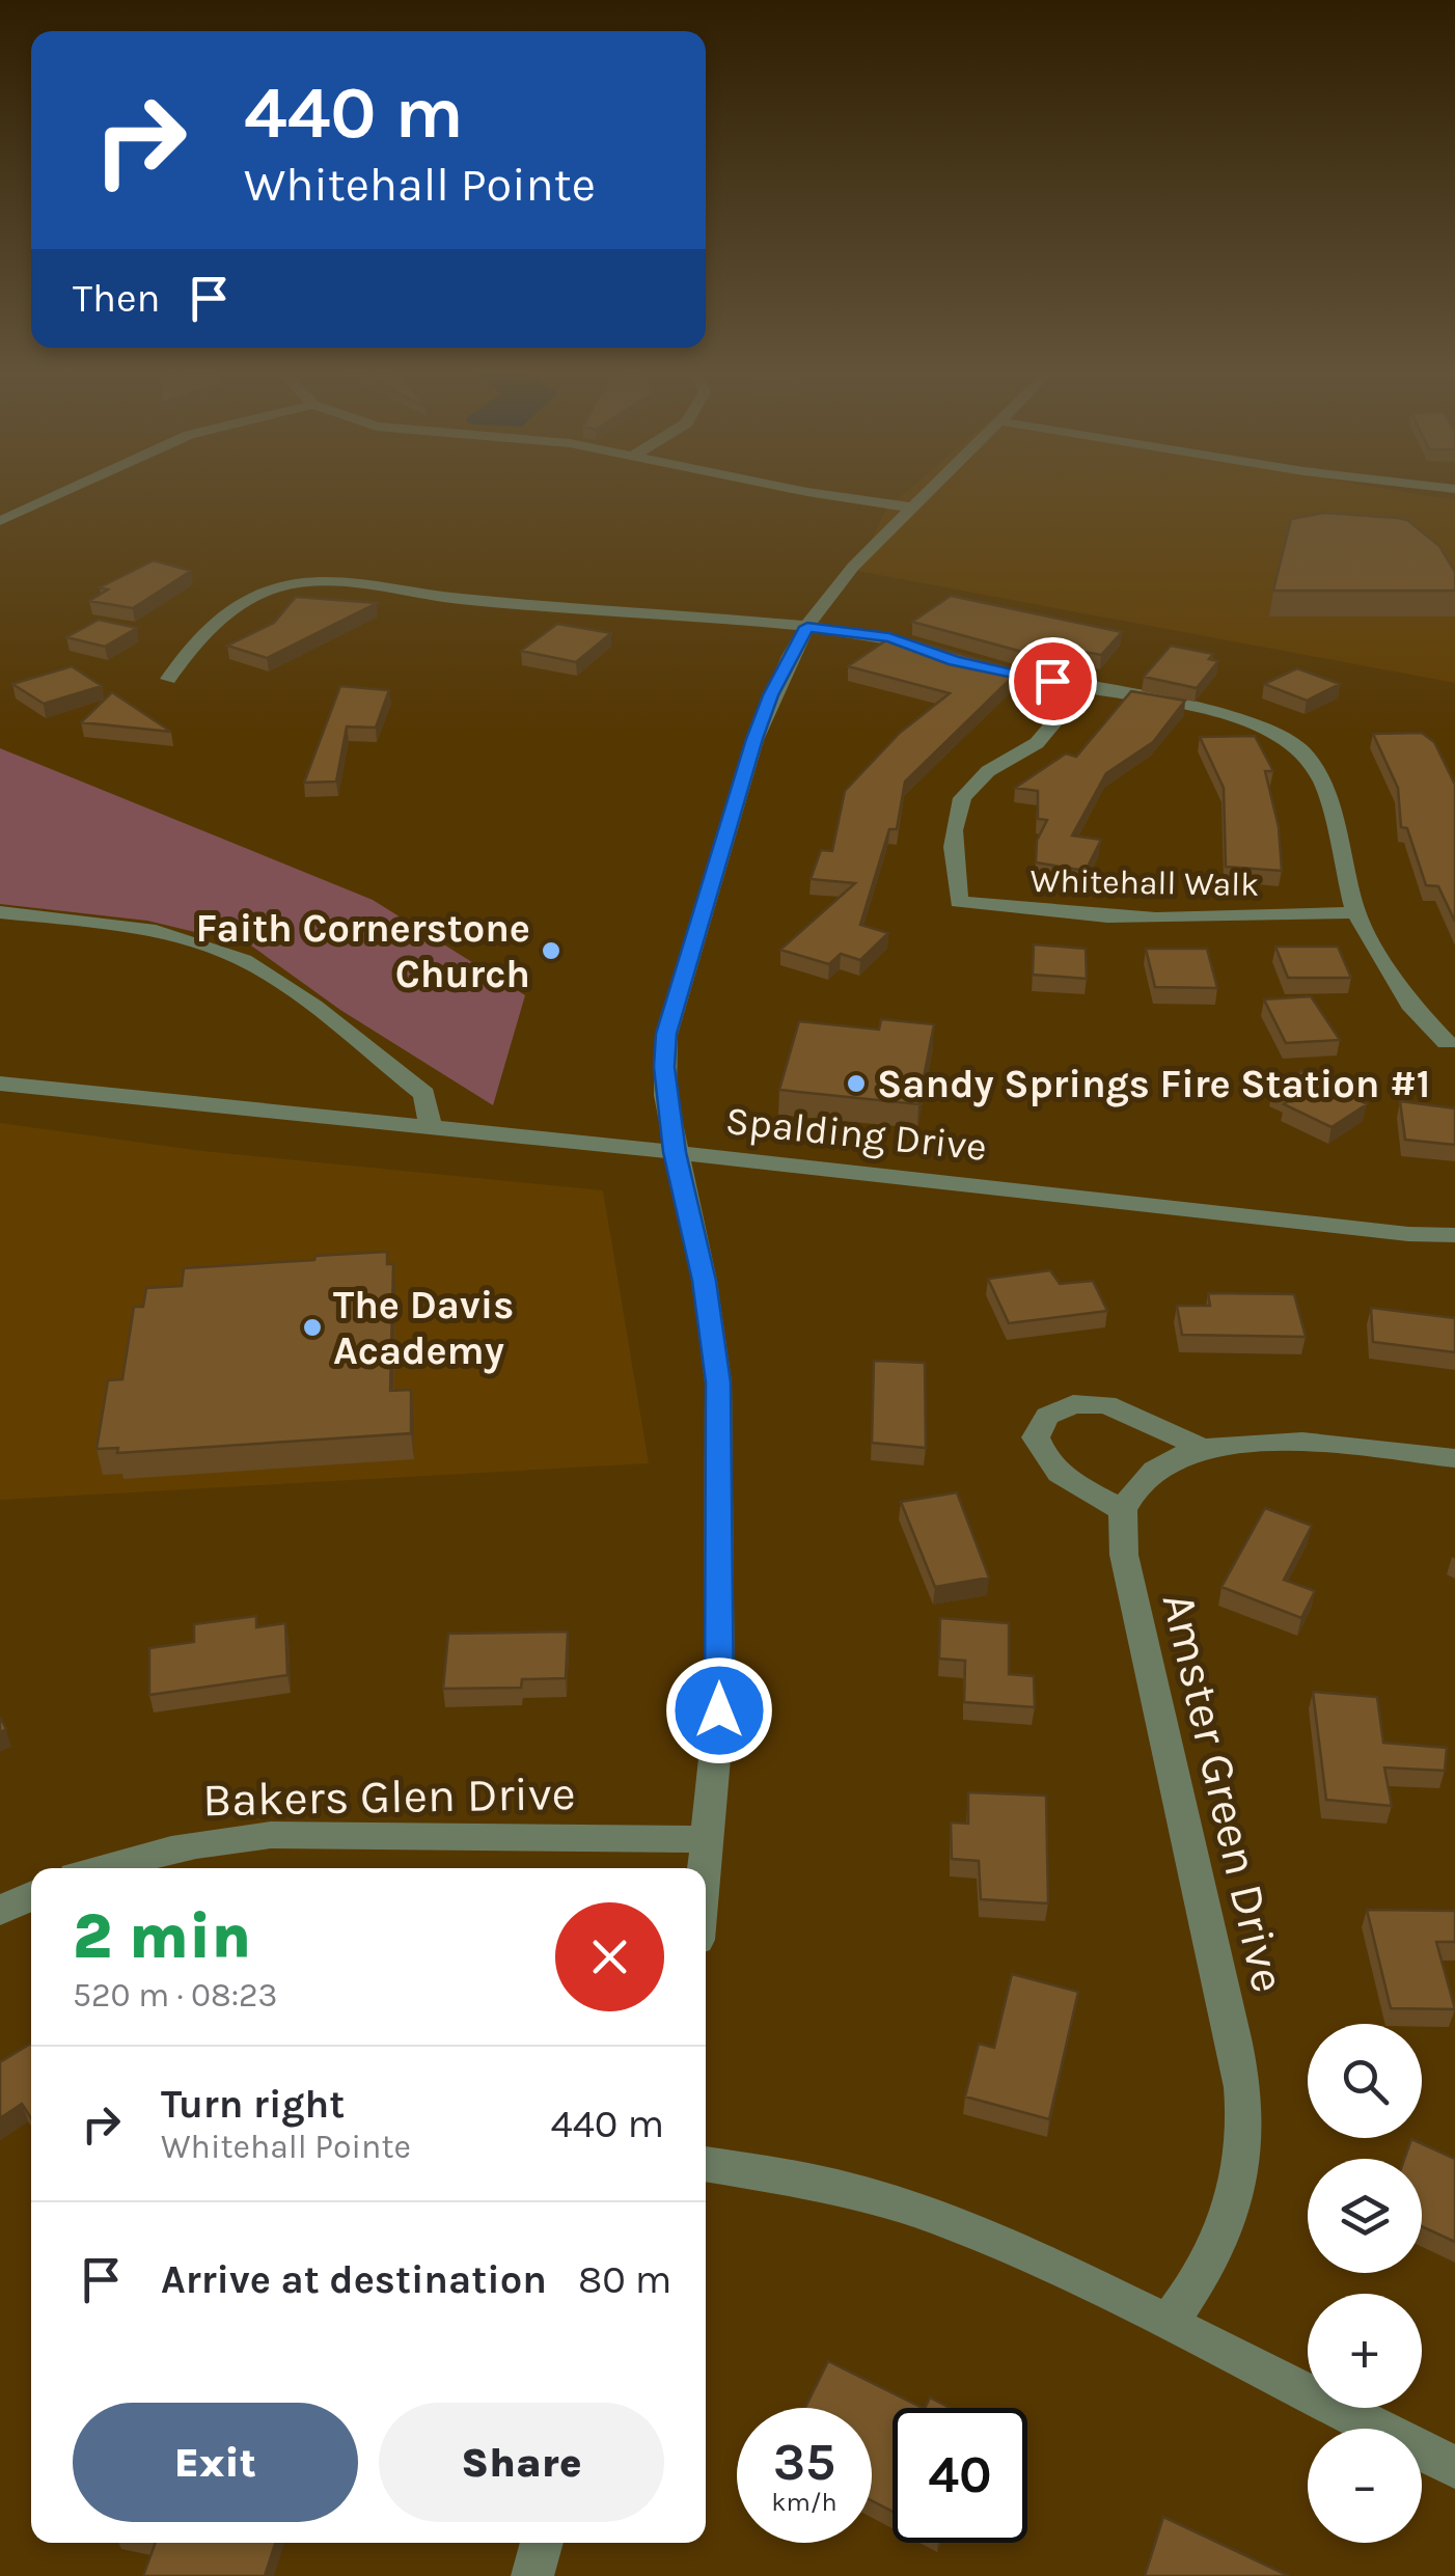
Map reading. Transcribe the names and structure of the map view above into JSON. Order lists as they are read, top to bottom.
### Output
{
  "streets": {
    "street": [
      "Whitehall Walk",
      "Spalding Drive",
      "Amster Green Drive",
      "Bakers Glen Drive"
    ]
  },
  "places": ["Faith Cornerstone Church", "Sandy Springs Fire Station #1", "The Davis Academy"],
  "page": {
    "turn": ["440 m", "Whitehall Pointe"],
    "then": "Then",
    "heading": ["2 min", "520 m · 08:23"],
    "map_buttons": ["+", "−"],
    "list": [
      {
        "name": "Turn right",
        "note": "Whitehall Pointe",
        "value": "440 m"
      },
      {
        "name": "Arrive at destination",
        "value": "80 m"
      }
    ],
    "buttons": ["Exit", "Share"],
    "speed": "35 km/h",
    "limit": "40"
  }
}
